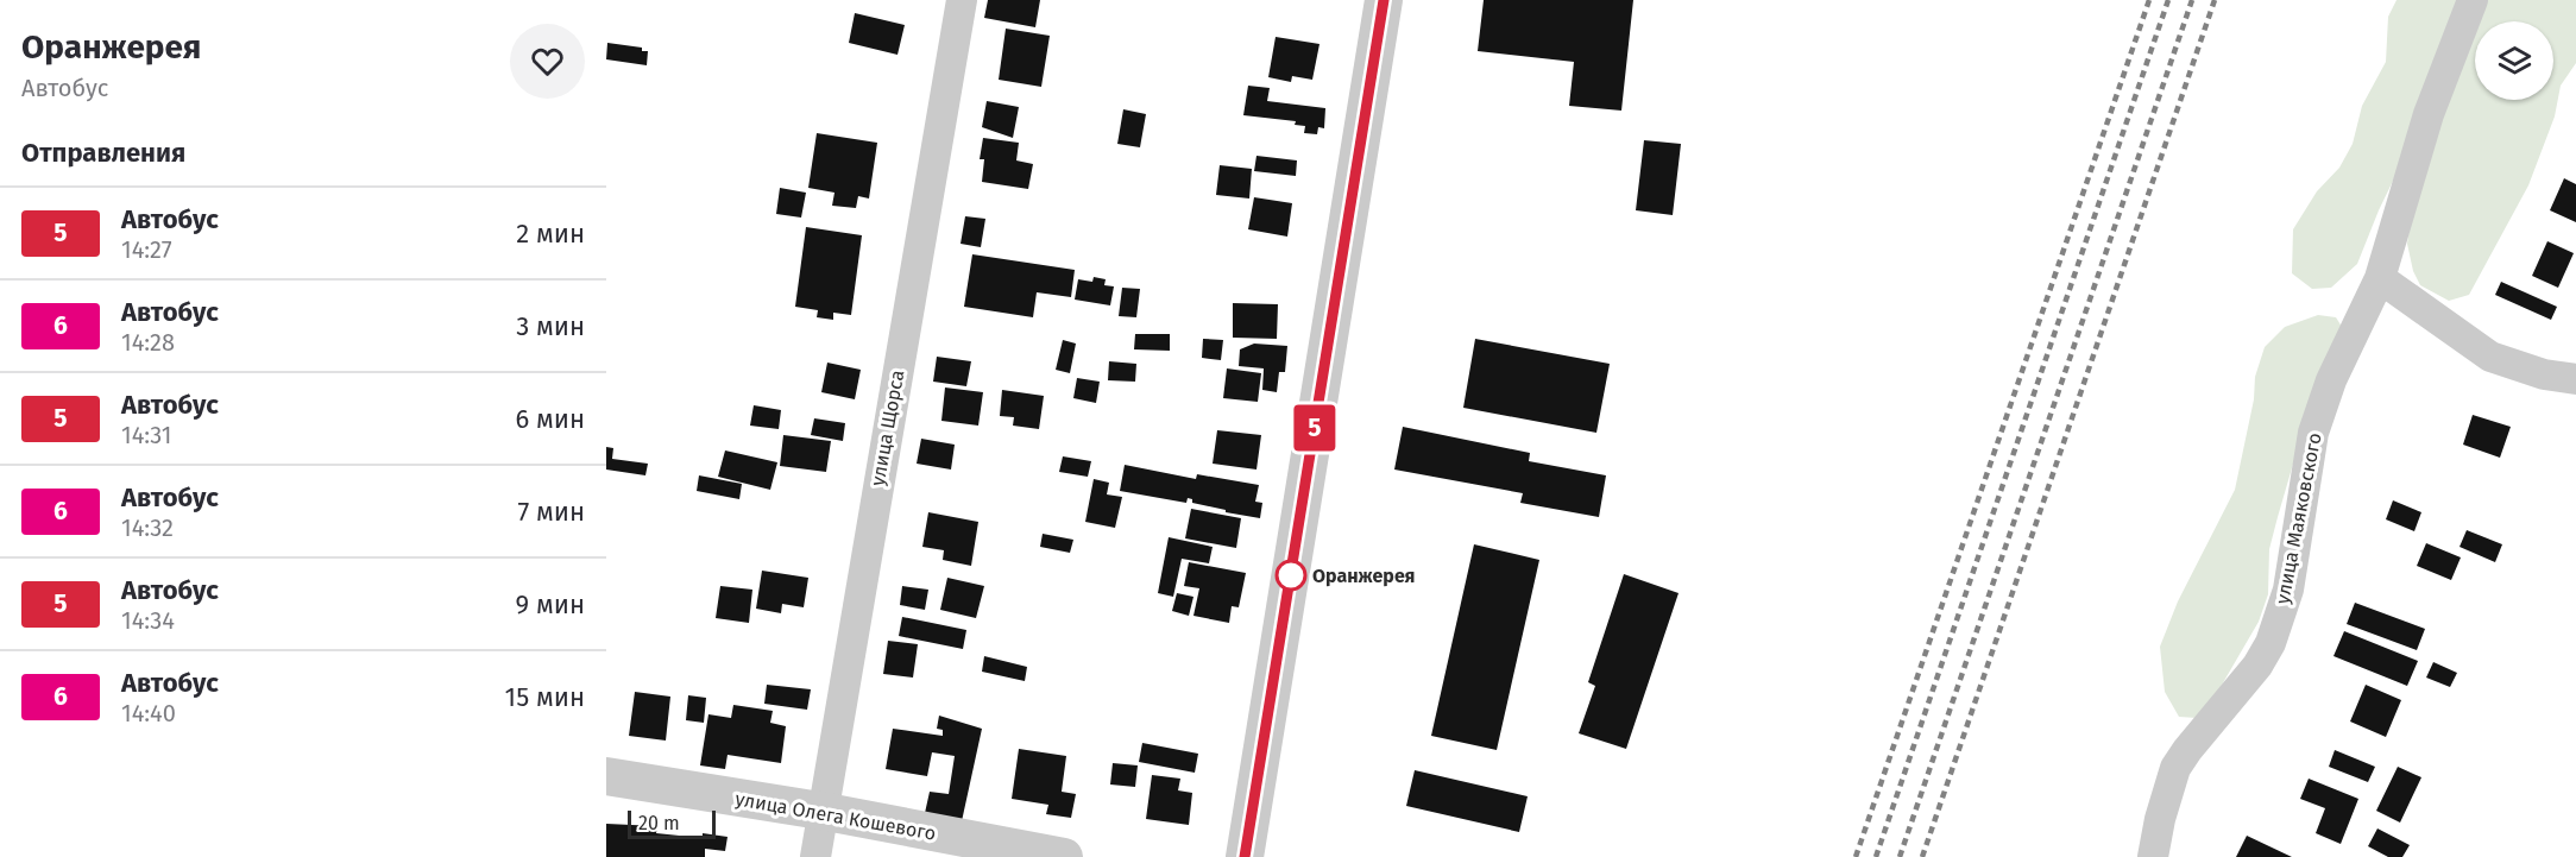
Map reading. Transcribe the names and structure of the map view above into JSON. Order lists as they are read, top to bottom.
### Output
{
  "streets": {
    "street": ["улица Щорса", "улица Маяковского", "улица Олега Кошевого"]
  },
  "crossings": [
    ["улица Щорса", "улица Олега Кошевого"]
  ],
  "places": ["Оранжерея"],
  "lines": ["bus line 5"],
  "scale_bar": "20 m",
  "page": {
    "heading": [
      ["Оранжерея", "Автобус"],
      "Отправления"
    ],
    "on_map": "5",
    "list": [
      {
        "mark": "5",
        "name": "Автобус",
        "note": "14:27",
        "value": "2 мин"
      },
      {
        "mark": "6",
        "name": "Автобус",
        "note": "14:28",
        "value": "3 мин"
      },
      {
        "mark": "5",
        "name": "Автобус",
        "note": "14:31",
        "value": "6 мин"
      },
      {
        "mark": "6",
        "name": "Автобус",
        "note": "14:32",
        "value": "7 мин"
      },
      {
        "mark": "5",
        "name": "Автобус",
        "note": "14:34",
        "value": "9 мин"
      },
      {
        "mark": "6",
        "name": "Автобус",
        "note": "14:40",
        "value": "15 мин"
      }
    ],
    "scale": "20 m"
  }
}
